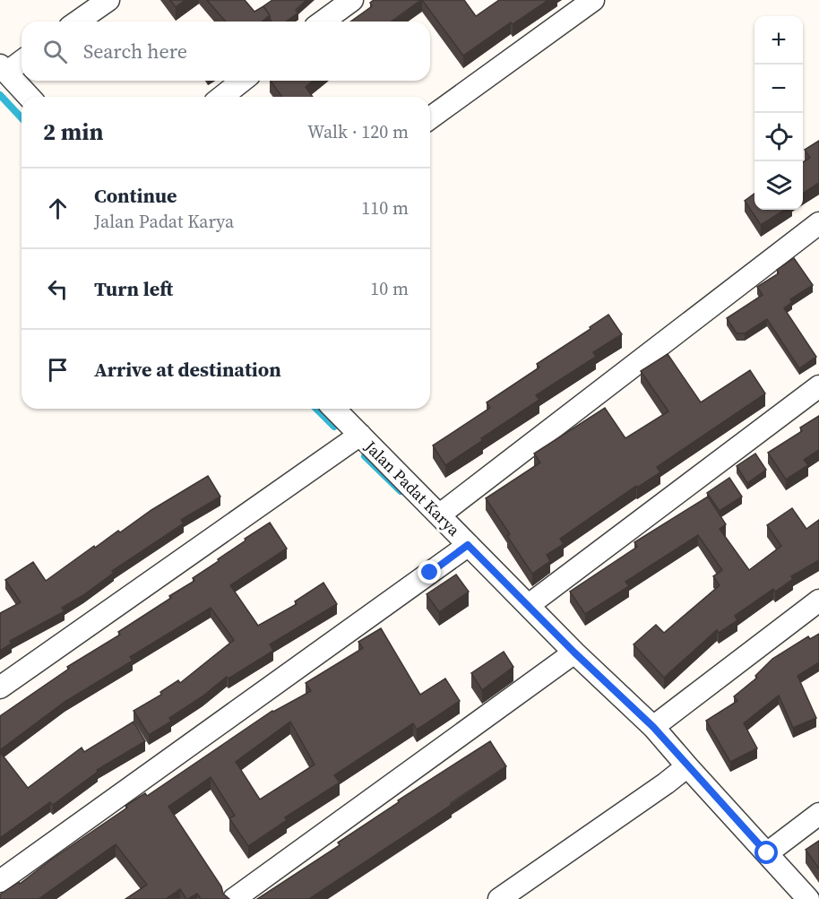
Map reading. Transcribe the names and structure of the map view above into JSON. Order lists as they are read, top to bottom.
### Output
{
  "streets": {
    "street": ["Jalan Padat Karya"]
  },
  "page": {
    "map_buttons": ["+", "−"],
    "search": "Search here",
    "heading": ["2 min", "Walk · 120 m"],
    "list": [
      ["Continue", "Jalan Padat Karya", "110 m"],
      ["Turn left", "10 m"],
      "Arrive at destination"
    ]
  }
}
